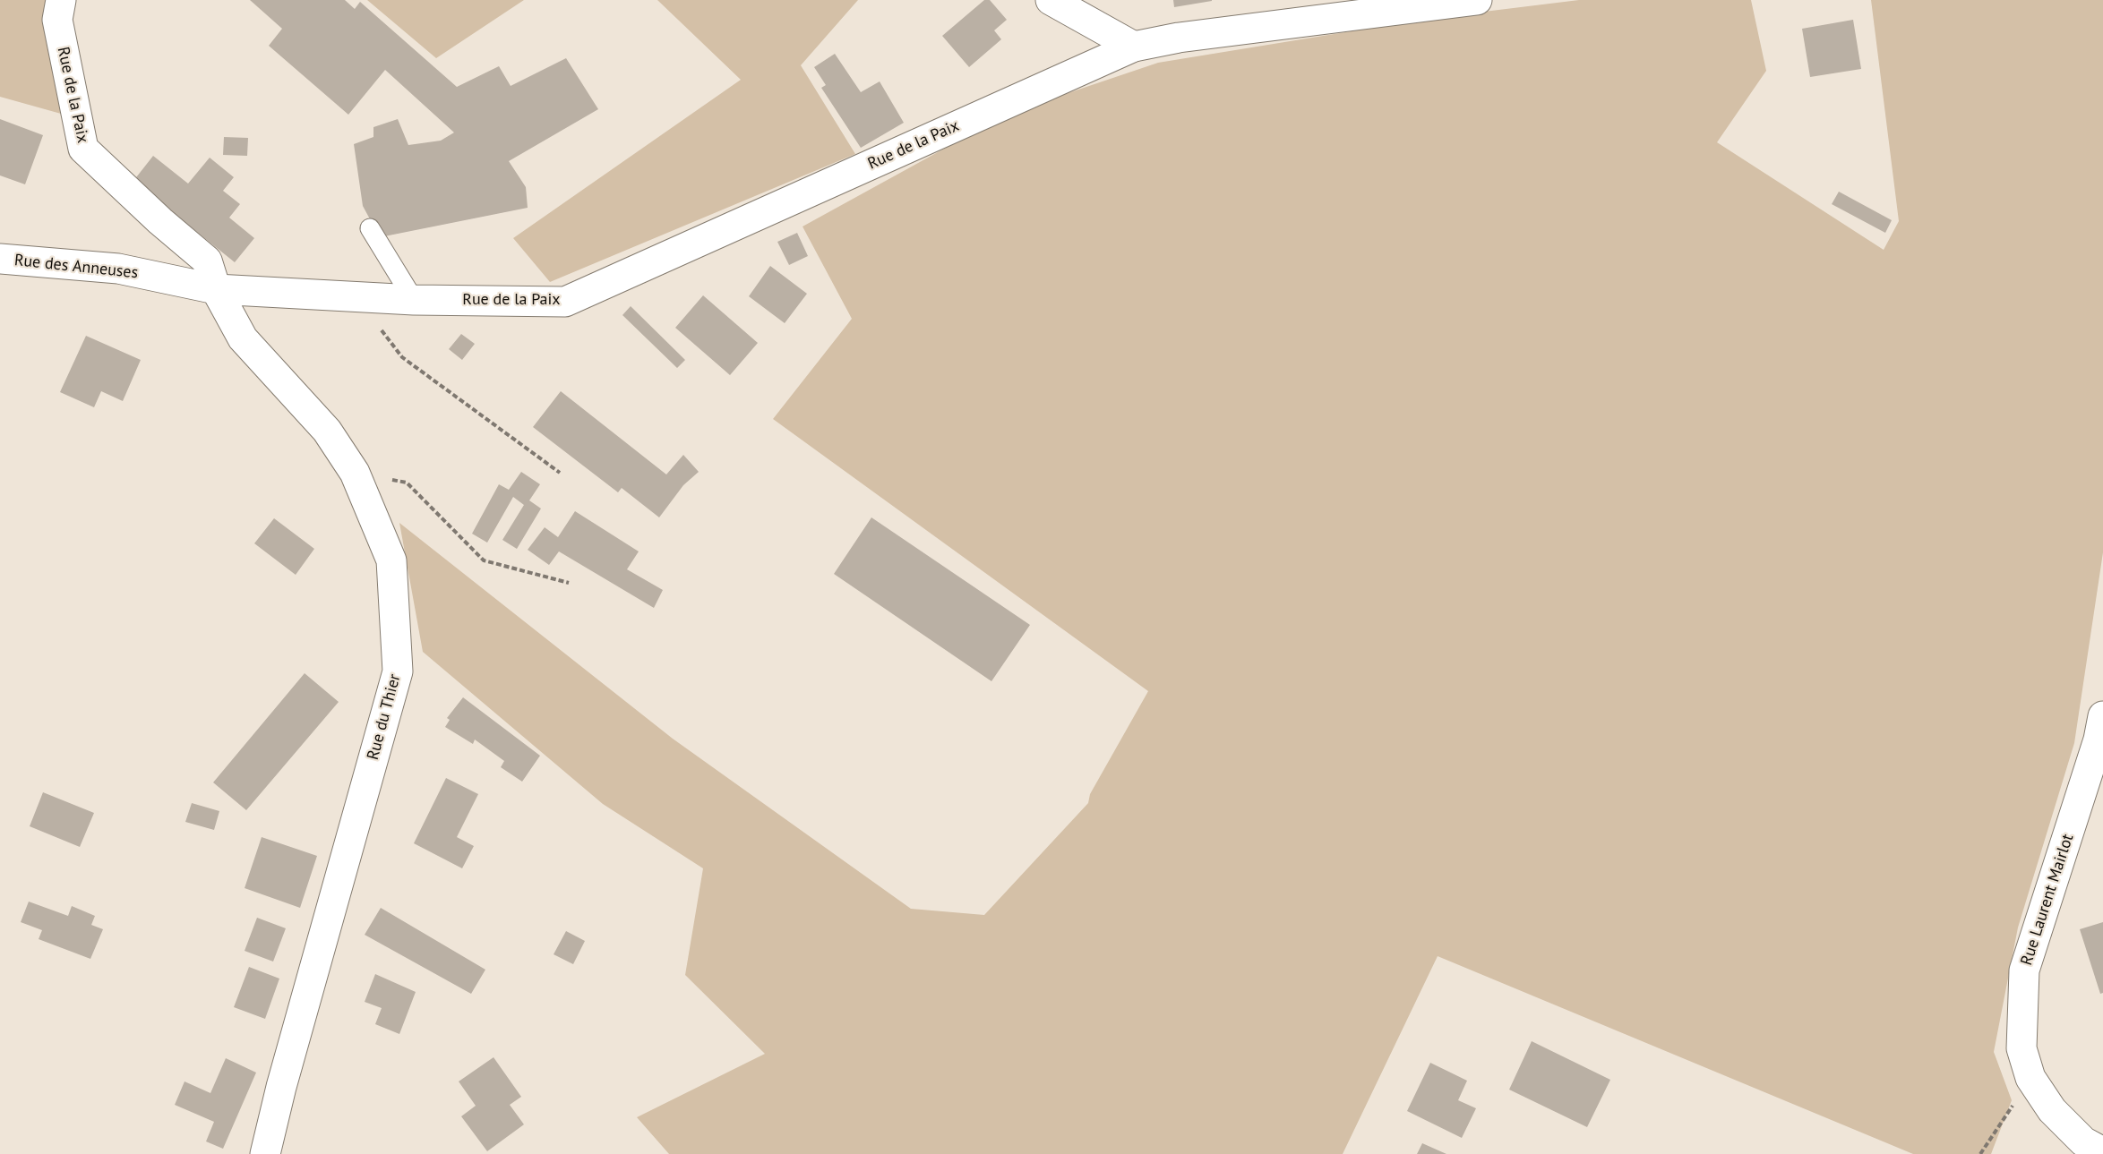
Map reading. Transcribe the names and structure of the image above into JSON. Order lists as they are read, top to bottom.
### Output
{
  "streets": {
    "street": [
      "Rue de la Paix",
      "Rue des Anneuses",
      "Rue du Thier",
      "Rue Laurent Mairlot"
    ]
  },
  "crossings": [
    ["Rue de la Paix", "Rue des Anneuses"],
    ["Rue de la Paix", "Rue du Thier"],
    ["Rue des Anneuses", "Rue du Thier"]
  ]
}
